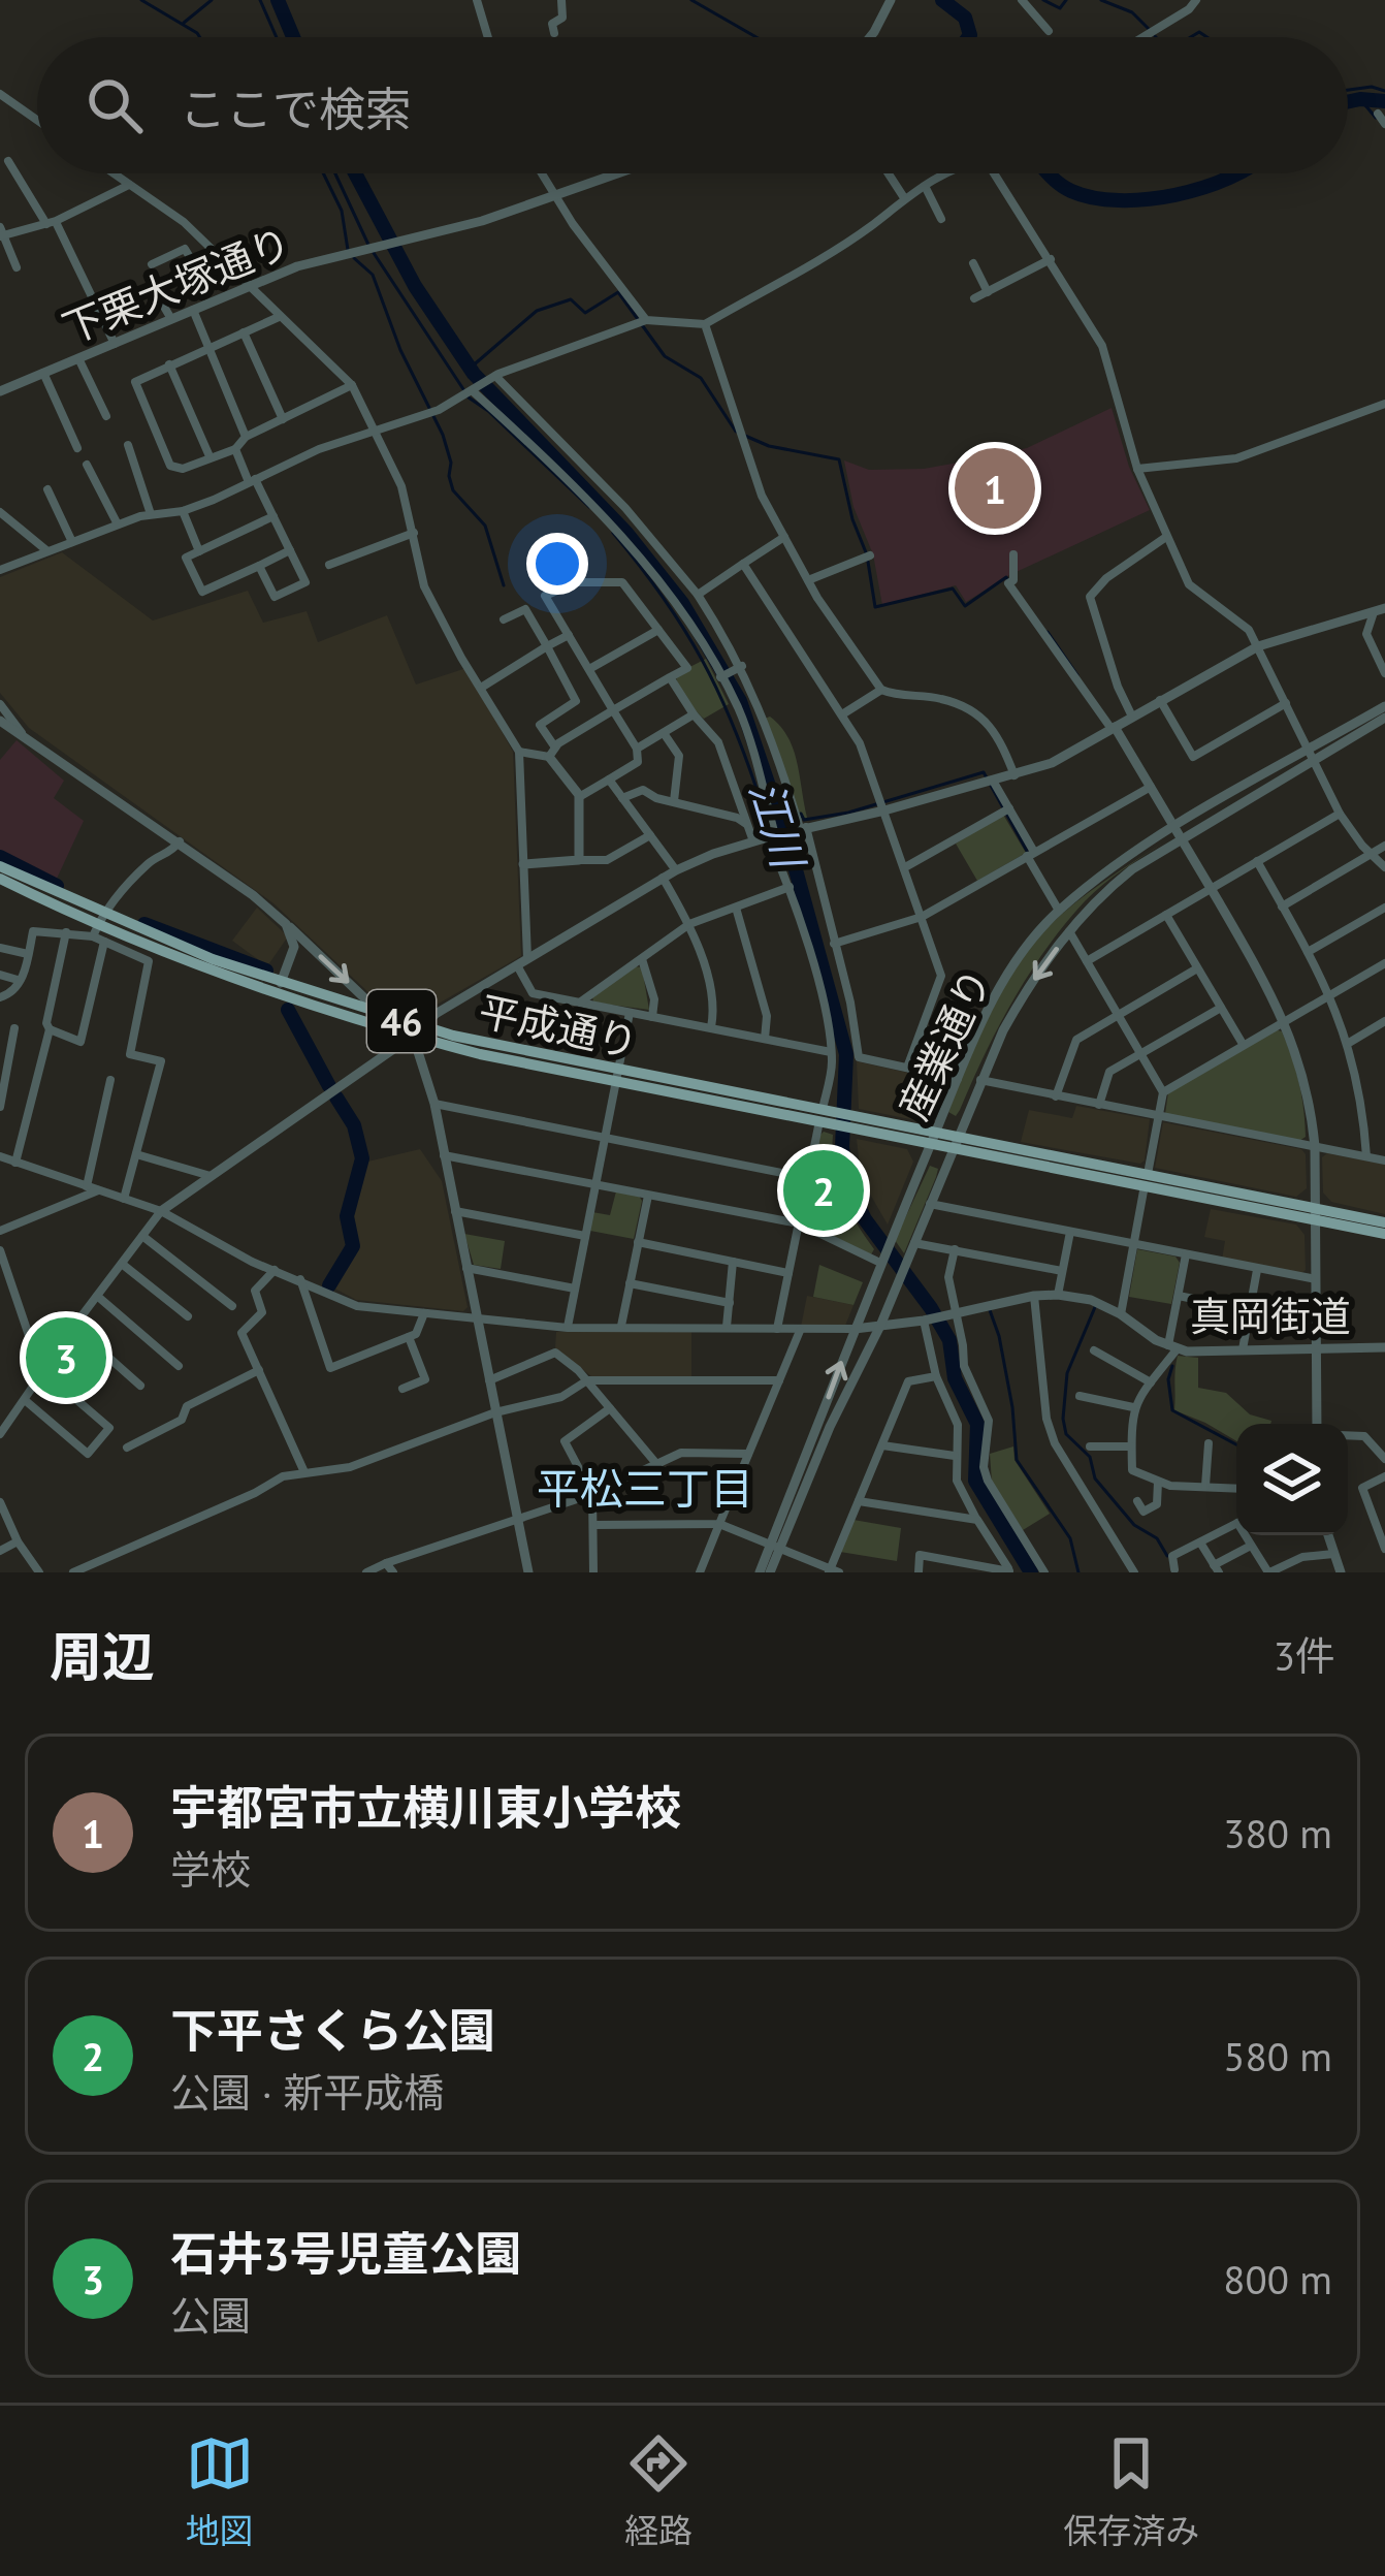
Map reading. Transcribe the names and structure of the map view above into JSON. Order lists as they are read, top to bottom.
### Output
{
  "streets": {
    "main road": ["46", "平成通り"],
    "street": ["下栗大塚通り", "産業通り", "真岡街道"]
  },
  "crossings": [
    ["46", "平成通り"],
    ["46", "産業通り"]
  ],
  "districts": ["平松三丁目"],
  "water": ["江川"],
  "page": {
    "search": "ここで検索",
    "pins": ["1", "2", "3"],
    "heading": ["周辺", "3件"],
    "list": [
      {
        "mark": "1",
        "name": "宇都宮市立横川東小学校",
        "note": "学校",
        "value": "380 m"
      },
      {
        "mark": "2",
        "name": "下平さくら公園",
        "note": "公園 · 新平成橋",
        "value": "580 m"
      },
      {
        "mark": "3",
        "name": "石井3号児童公園",
        "note": "公園",
        "value": "800 m"
      }
    ],
    "nav": ["地図", "経路", "保存済み"]
  }
}
